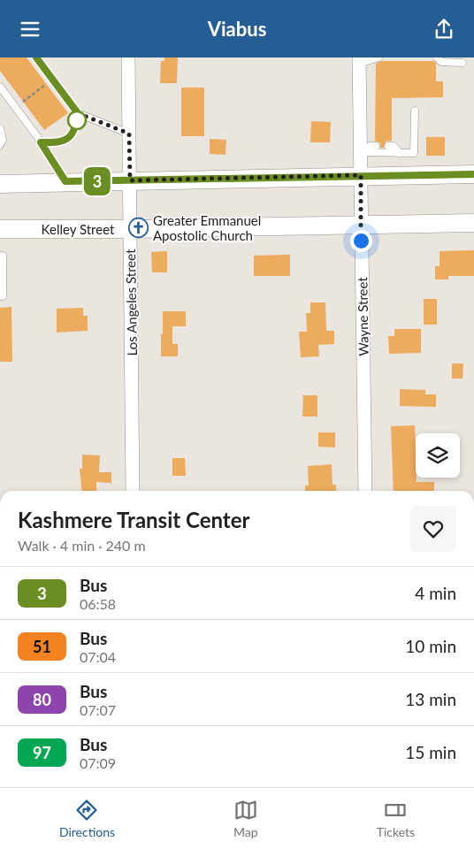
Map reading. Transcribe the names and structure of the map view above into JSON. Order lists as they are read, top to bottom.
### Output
{
  "streets": {
    "main road": ["Kelley Street"],
    "street": ["Los Angeles Street", "Wayne Street"]
  },
  "crossings": [
    ["Kelley Street", "Los Angeles Street"],
    ["Kelley Street", "Wayne Street"]
  ],
  "places": {
    "church": ["Greater Emmanuel Apostolic Church"]
  },
  "lines": ["bus line 3"],
  "page": {
    "header": "Viabus",
    "on_map": "3",
    "heading": ["Kashmere Transit Center", "Walk · 4 min · 240 m"],
    "list": [
      {
        "mark": "3",
        "name": "Bus",
        "note": "06:58",
        "value": "4 min"
      },
      {
        "mark": "51",
        "name": "Bus",
        "note": "07:04",
        "value": "10 min"
      },
      {
        "mark": "80",
        "name": "Bus",
        "note": "07:07",
        "value": "13 min"
      },
      {
        "mark": "97",
        "name": "Bus",
        "note": "07:09",
        "value": "15 min"
      }
    ],
    "tabs": ["Directions", "Map", "Tickets"]
  }
}
